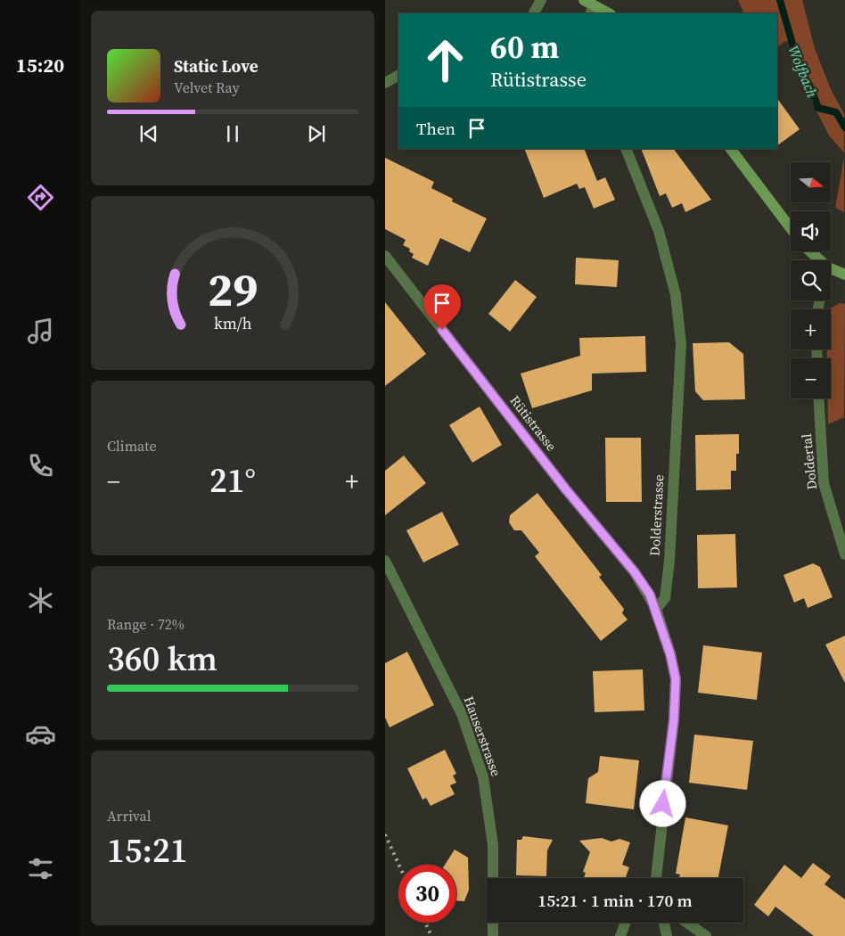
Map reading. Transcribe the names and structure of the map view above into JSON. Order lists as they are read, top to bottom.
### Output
{
  "streets": {
    "street": [
      "Rütistrasse",
      "Doldertal",
      "Dolderstrasse",
      "Hauserstrasse"
    ]
  },
  "crossings": [
    ["Rütistrasse", "Dolderstrasse"]
  ],
  "water": ["Wolfbach"],
  "north": "right",
  "page": {
    "tabs": "15:20",
    "turn": ["60 m", "Rütistrasse"],
    "song": ["Static Love", "Velvet Ray"],
    "then": "Then",
    "map_buttons": ["+", "−"],
    "tile": [
      "Climate",
      ["Range · 72%", "360 km"],
      ["Arrival", "15:21"]
    ],
    "heat": ["−", "21°", "+"],
    "limit": "30",
    "trip": "15:21 · 1 min · 170 m",
    "gauge": ["29", "km/h"]
  }
}
